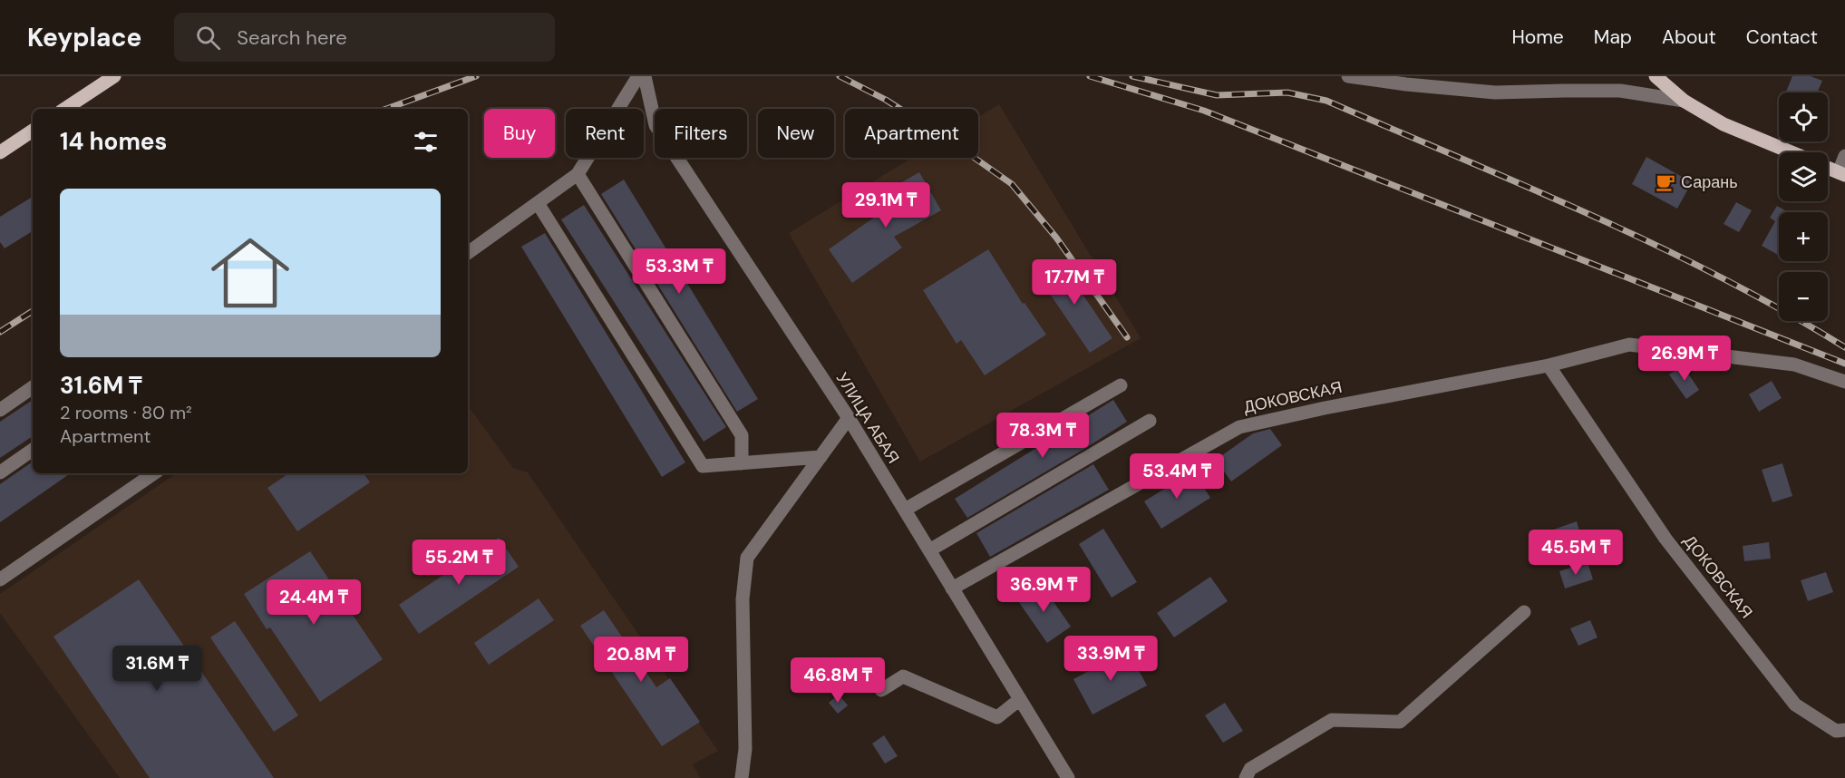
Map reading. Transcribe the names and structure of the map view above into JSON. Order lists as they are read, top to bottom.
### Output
{
  "streets": {
    "street": ["ДОКОВСКАЯ", "УЛИЦА АБАЯ"]
  },
  "crossings": [
    ["ДОКОВСКАЯ", "УЛИЦА АБАЯ"]
  ],
  "places": {
    "cafe": ["Сарань"]
  },
  "page": {
    "header": "Keyplace",
    "search": "Search here",
    "nav": [
      "Home",
      "Map",
      "About",
      "Contact"
    ],
    "map_buttons": ["+", "−"],
    "chip": [
      "Buy",
      "Rent",
      "Filters",
      "New",
      "Apartment"
    ],
    "heading": "14 homes",
    "list": [
      {
        "name": "31.6M ₸",
        "note": "2 rooms · 80 m² · Apartment"
      }
    ],
    "price": [
      "29.1M ₸",
      "53.3M ₸",
      "17.7M ₸",
      "26.9M ₸",
      "78.3M ₸",
      "53.4M ₸",
      "45.5M ₸",
      "55.2M ₸",
      "36.9M ₸",
      "24.4M ₸",
      "33.9M ₸",
      "20.8M ₸",
      "31.6M ₸",
      "46.8M ₸"
    ]
  }
}
